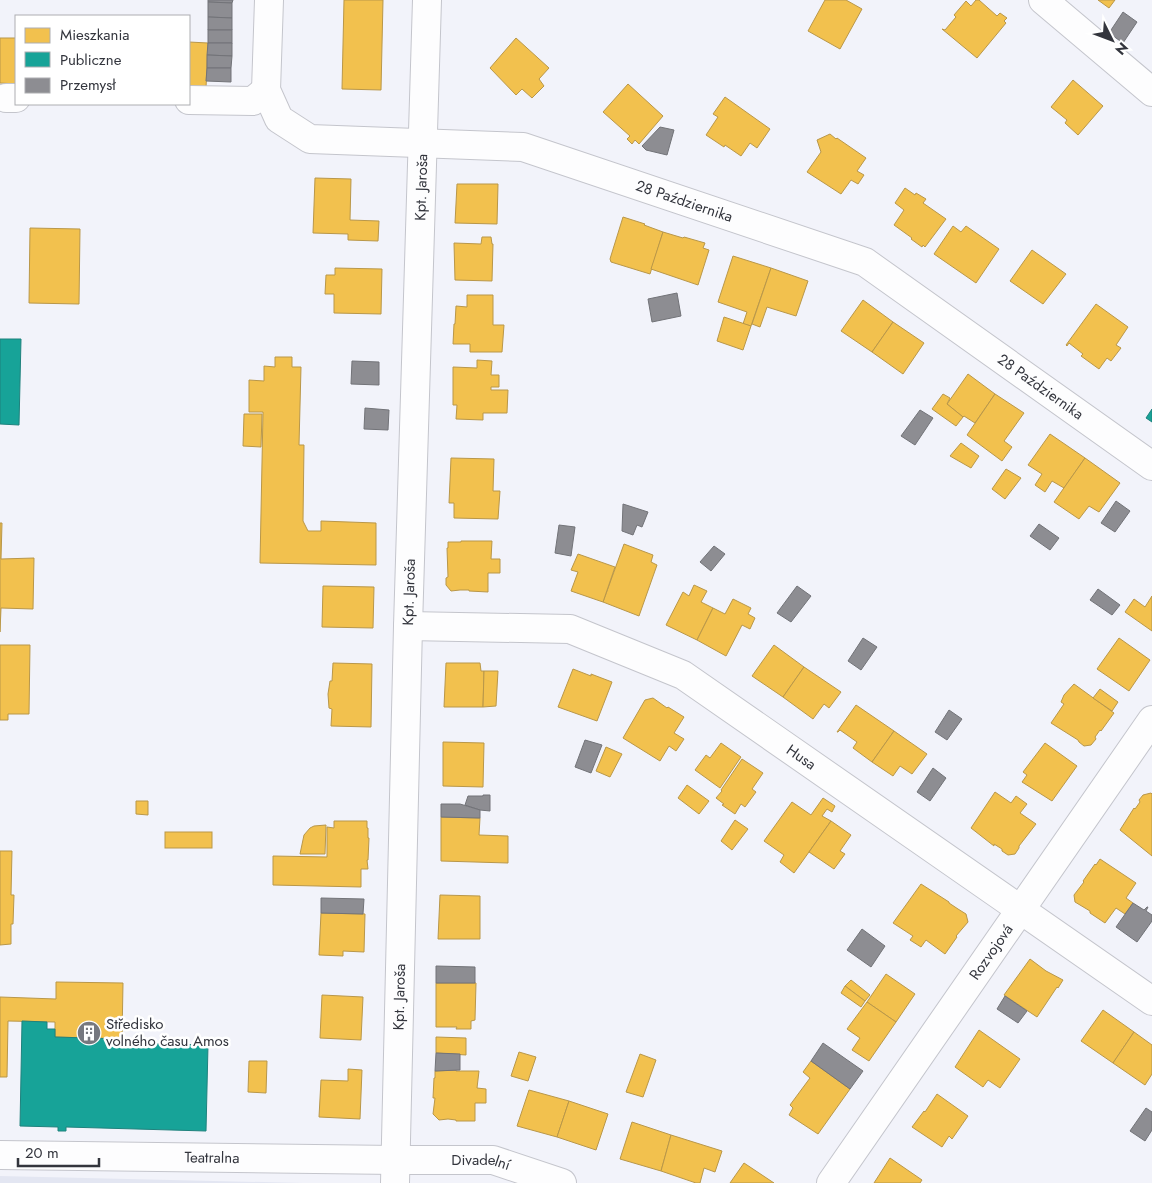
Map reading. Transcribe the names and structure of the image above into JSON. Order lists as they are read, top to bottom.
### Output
{
  "streets": {
    "street": [
      "Kpt. Jaroša",
      "28 Października",
      "Husa",
      "Rozvojová",
      "Teatralna",
      "Divadelní"
    ]
  },
  "crossings": [
    ["Kpt. Jaroša", "28 Października"],
    ["Kpt. Jaroša", "Husa"],
    ["Kpt. Jaroša", "Teatralna"],
    ["Kpt. Jaroša", "Divadelní"],
    ["Husa", "Rozvojová"],
    ["Teatralna", "Divadelní"]
  ],
  "places": {
    "building": ["Středisko volného času Amos"]
  },
  "legend": ["Mieszkania", "Publiczne", "Przemysł"],
  "scale_bar": "20 m",
  "north": "bottom right"
}
